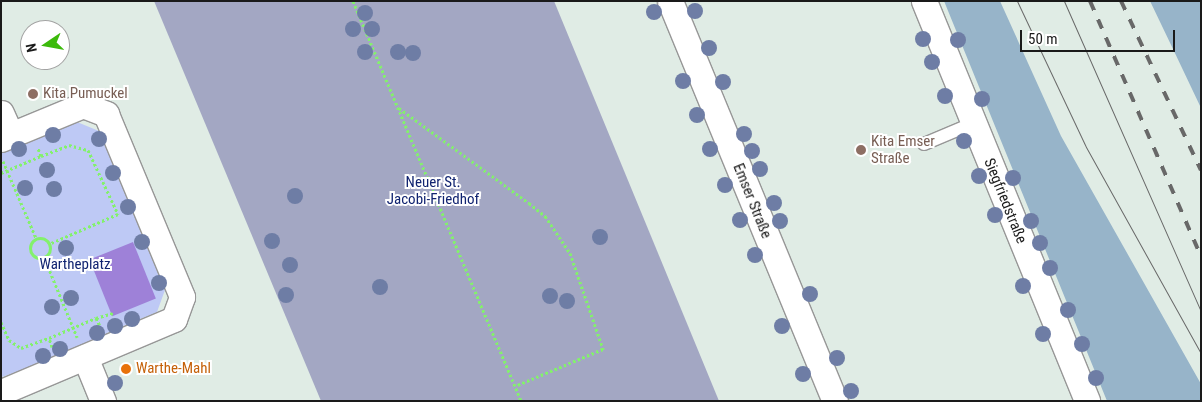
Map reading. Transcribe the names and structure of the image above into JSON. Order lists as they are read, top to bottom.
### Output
{
  "streets": {
    "street": ["Emser Straße", "Siegfriedstraße"]
  },
  "parks": ["Neuer St. Jacobi-Friedhof", "Wartheplatz"],
  "places": ["Kita Pumuckel", "Kita Emser Straße", "Warthe-Mahl"],
  "scale_bar": "50 m",
  "north": "left"
}
